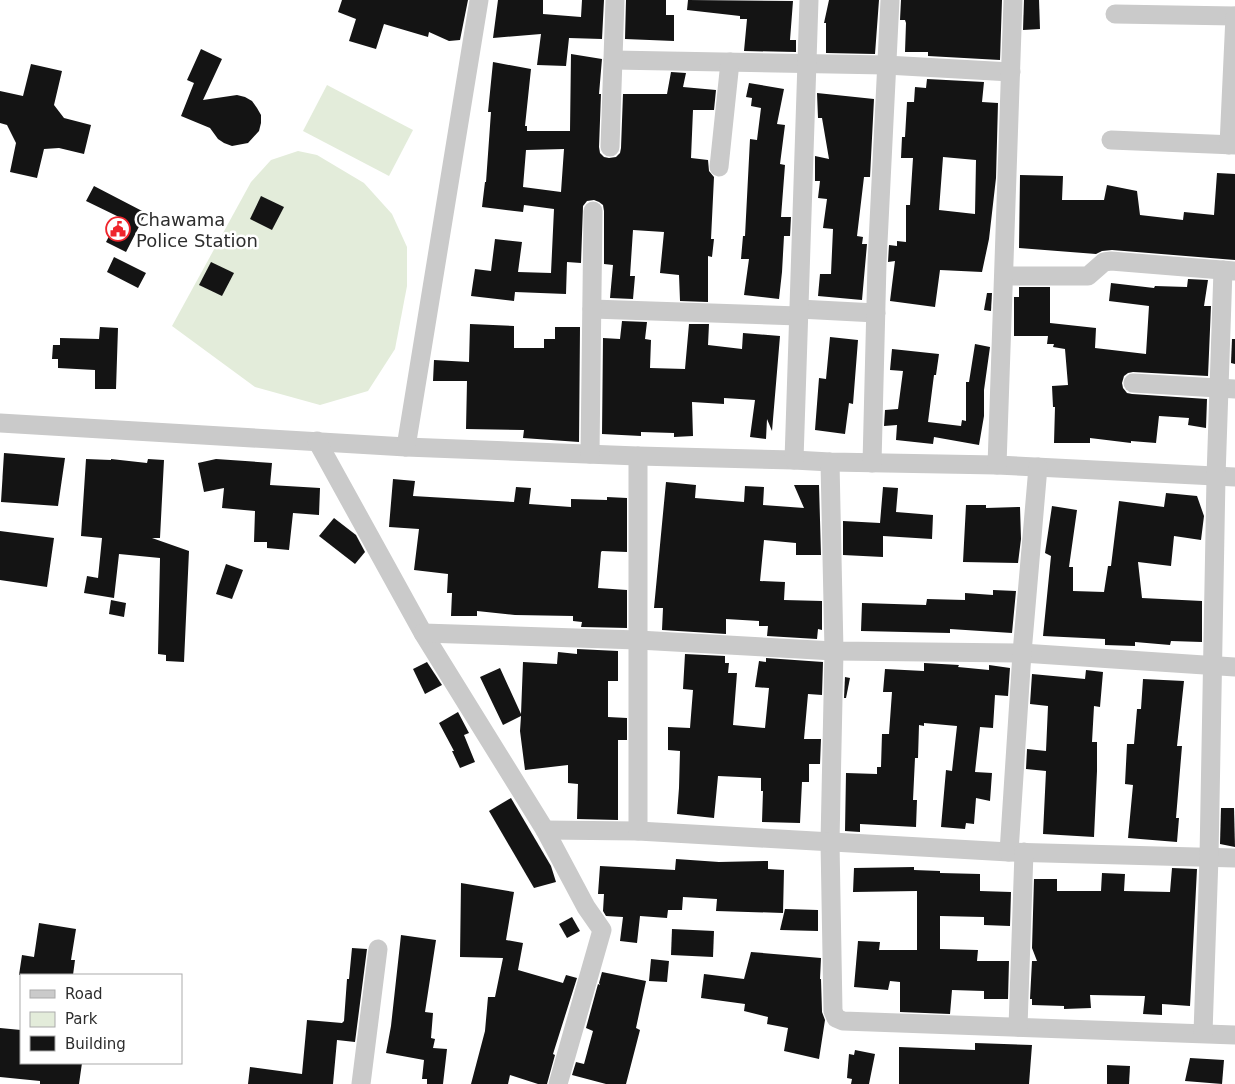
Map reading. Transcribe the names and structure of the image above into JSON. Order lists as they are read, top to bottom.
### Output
{
  "places": {
    "public building": ["Chawama Police Station"]
  },
  "legend": ["Road", "Park", "Building"]
}
